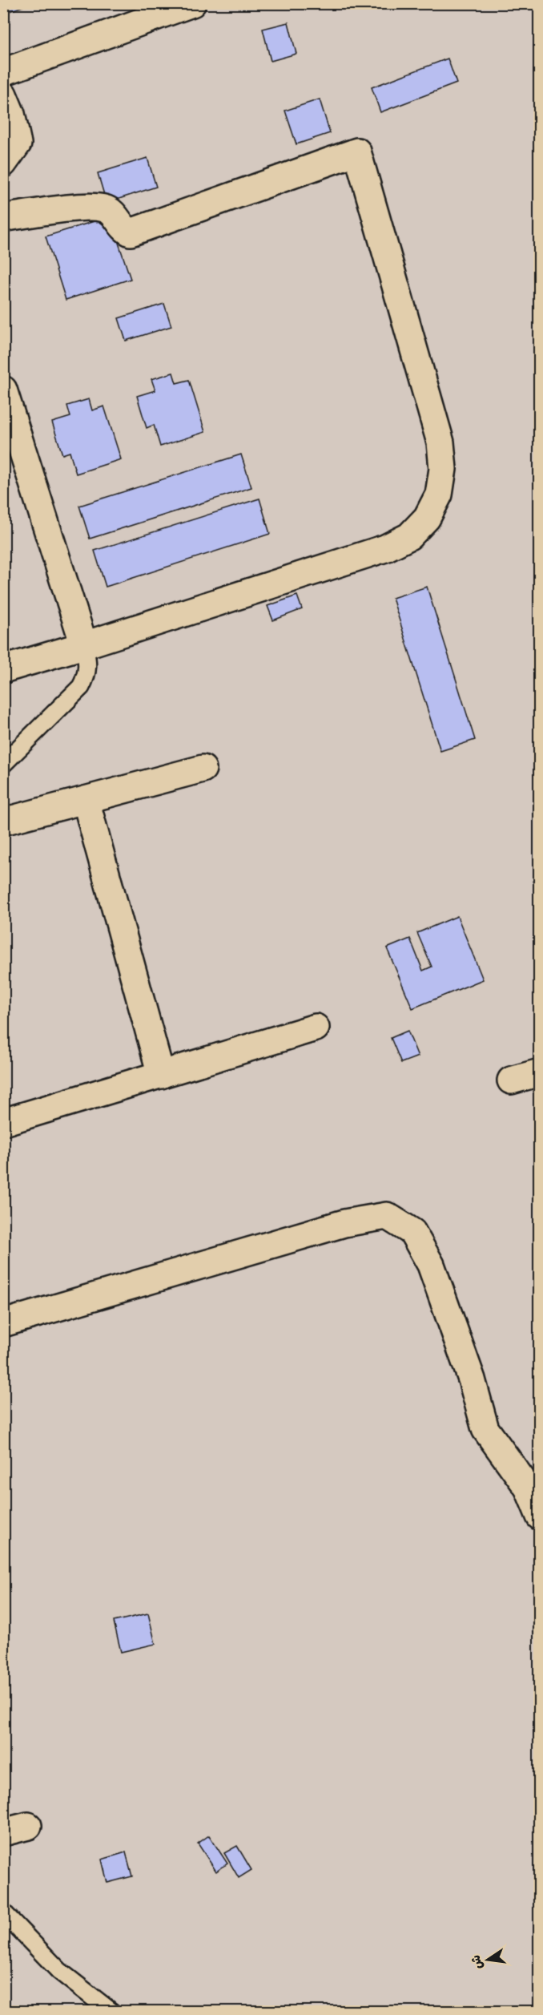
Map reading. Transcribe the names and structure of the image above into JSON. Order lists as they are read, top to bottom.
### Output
{
  "north": "left"
}
